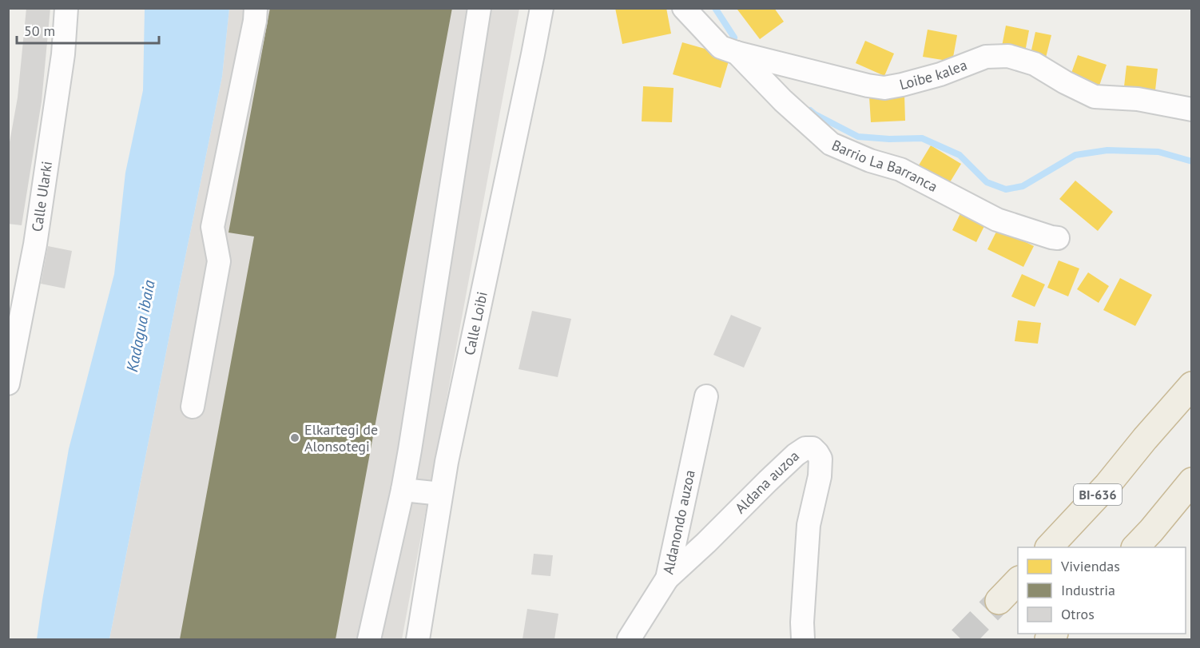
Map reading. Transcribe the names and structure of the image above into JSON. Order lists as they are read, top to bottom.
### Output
{
  "streets": {
    "highway": ["BI-636"],
    "street": [
      "Loibe kalea",
      "Barrio La Barranca",
      "Calle Ularki",
      "Calle Loibi",
      "Aldana auzoa",
      "Aldanondo auzoa"
    ]
  },
  "crossings": [
    ["Loibe kalea", "Barrio La Barranca"],
    ["Aldana auzoa", "Aldanondo auzoa"]
  ],
  "water": ["Kadagua ibaia"],
  "places": ["Elkartegi de Alonsotegi"],
  "legend": ["Viviendas", "Industria", "Otros"],
  "scale_bar": "50 m"
}
